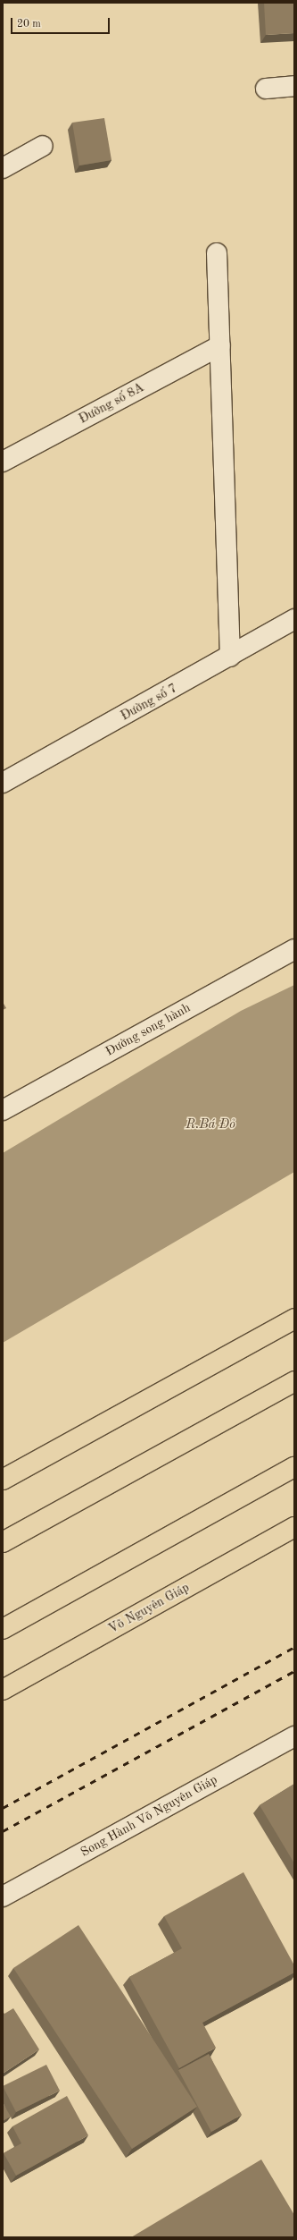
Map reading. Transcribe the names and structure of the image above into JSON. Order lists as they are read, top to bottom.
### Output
{
  "streets": {
    "highway": ["Võ Nguyên Giáp"],
    "street": [
      "Đường số 8A",
      "Đường số 7",
      "Đường song hành",
      "Song Hành Võ Nguyên Giáp"
    ]
  },
  "water": ["R.Bá Đỏ"],
  "scale_bar": "20 m"
}
